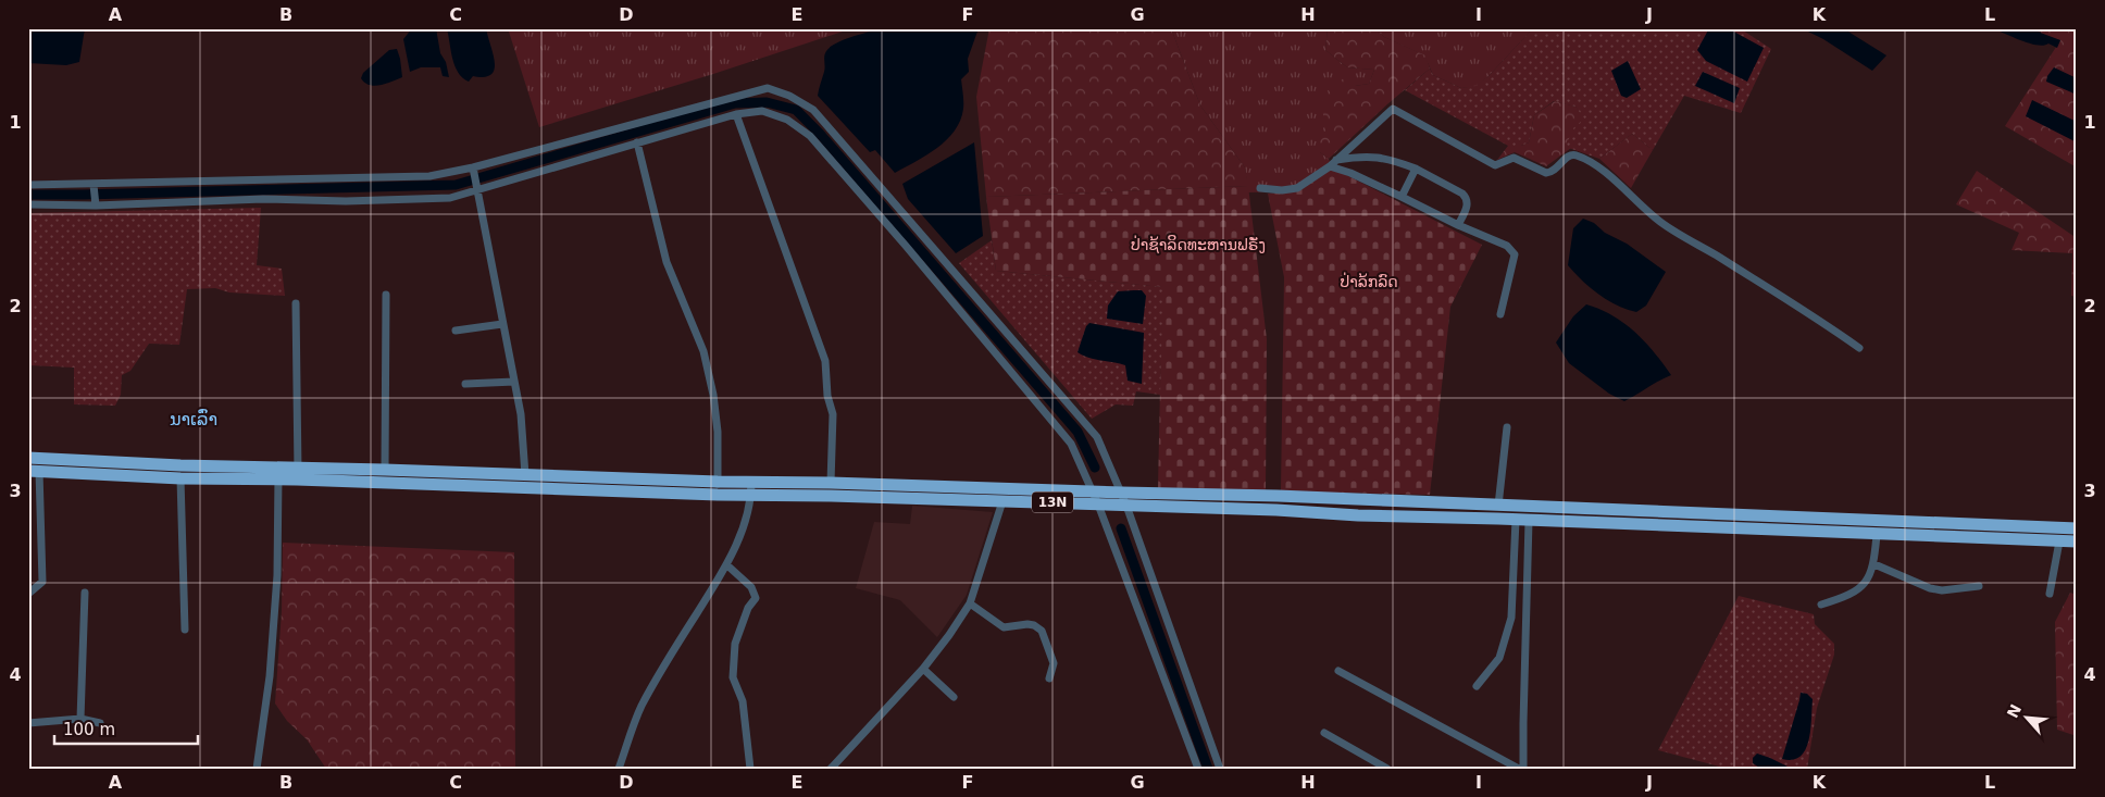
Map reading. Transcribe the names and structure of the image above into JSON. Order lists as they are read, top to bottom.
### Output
{
  "streets": {
    "highway": ["13N"]
  },
  "districts": ["ນາເລົ່າ"],
  "parks": ["ປ່າຊ້າລິດທະຫານຟຣັ່ງ", "ປ່າລ້ກລົດ"],
  "scale_bar": "100 m",
  "north": "top left",
  "grid": {
    "columns": [
      "A",
      "B",
      "C",
      "D",
      "E",
      "F",
      "G",
      "H",
      "I",
      "J",
      "K",
      "L"
    ],
    "rows": [
      "1",
      "2",
      "3",
      "4"
    ]
  }
}
